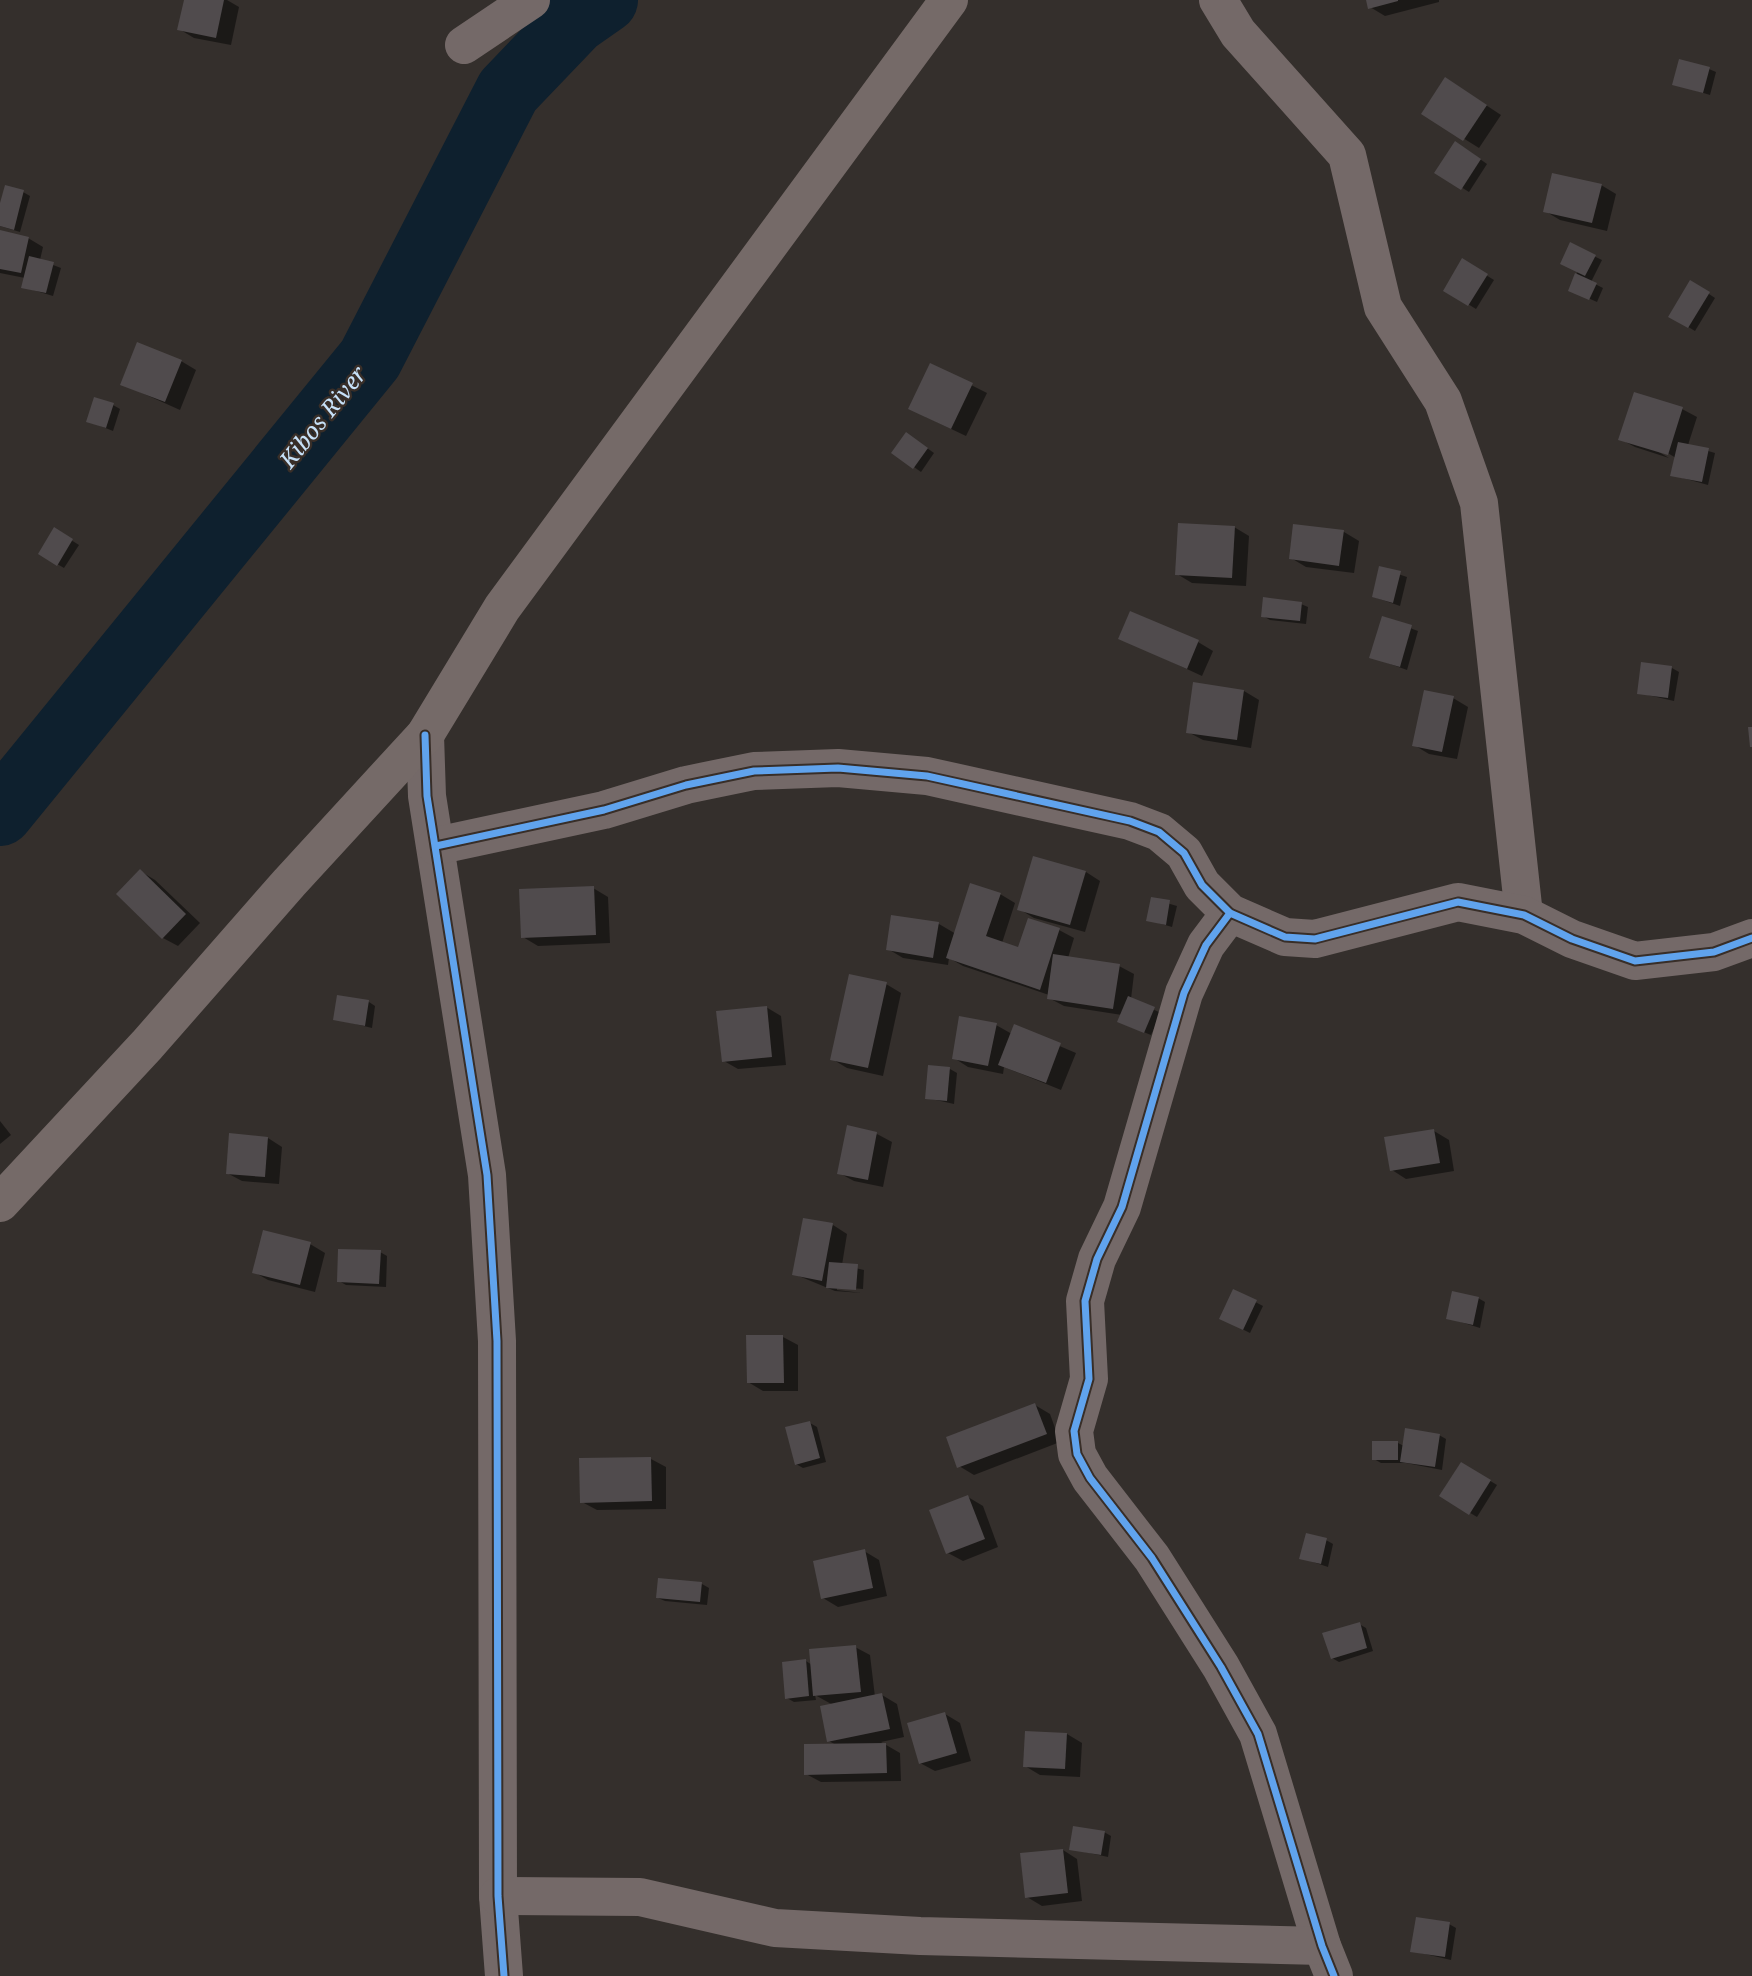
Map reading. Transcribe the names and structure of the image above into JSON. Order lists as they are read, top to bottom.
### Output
{
  "water": ["Kibos River"]
}
